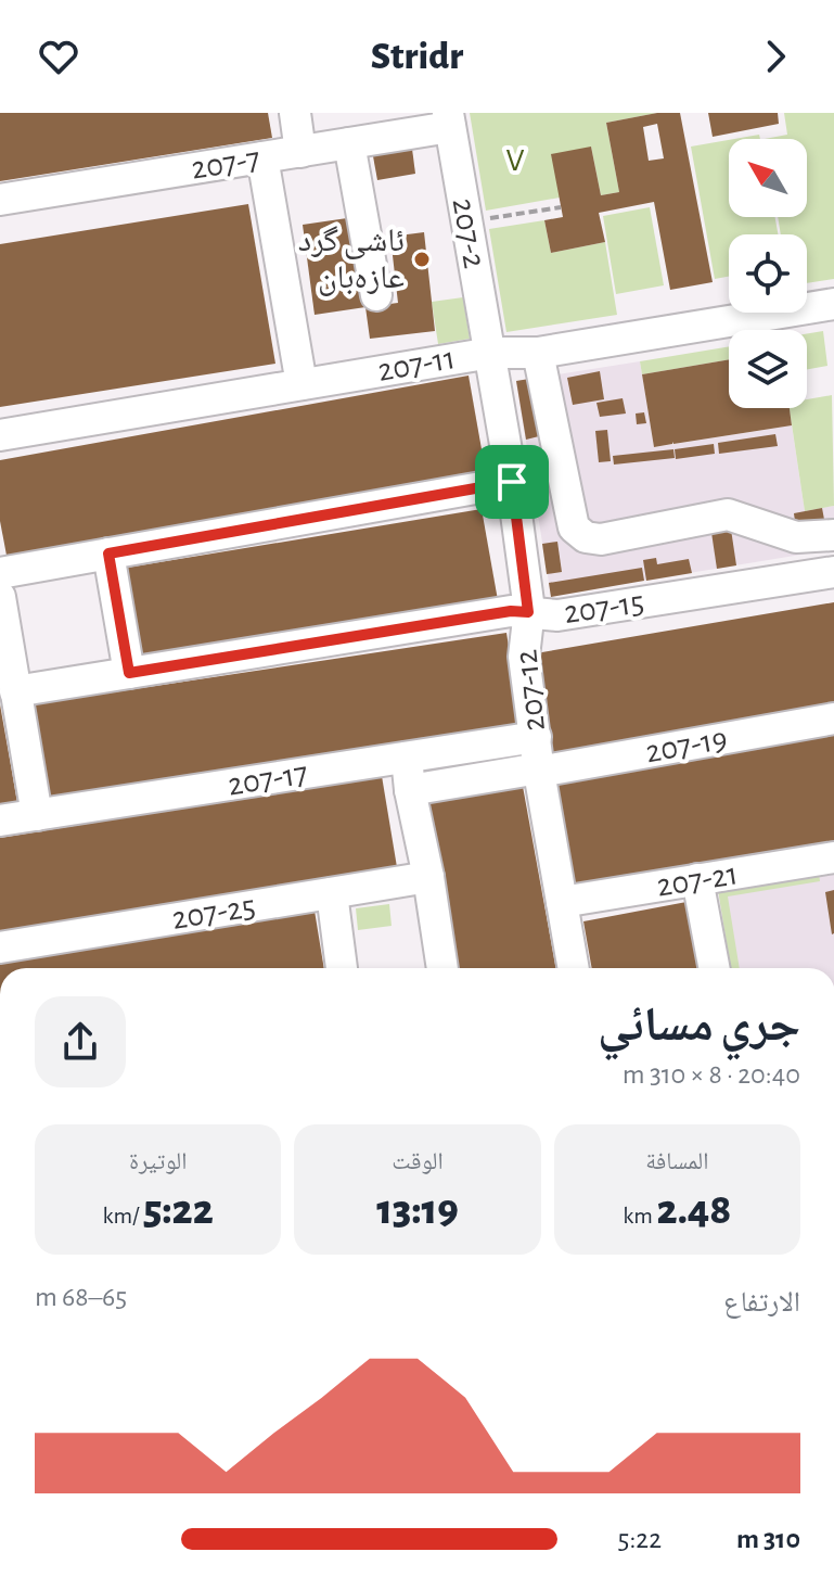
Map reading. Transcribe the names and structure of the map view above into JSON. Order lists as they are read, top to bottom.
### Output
{
  "streets": {
    "street": [
      "207-7",
      "207-2",
      "207-11",
      "207-15",
      "207-12",
      "207-19",
      "207-17",
      "207-21",
      "207-25"
    ]
  },
  "crossings": [
    ["207-7", "207-2"],
    ["207-2", "207-11"],
    ["207-2", "207-12"],
    ["207-11", "207-12"],
    ["207-15", "207-12"],
    ["207-12", "207-19"],
    ["207-12", "207-17"],
    ["207-12", "207-21"]
  ],
  "parks": ["V"],
  "places": ["ئاشی گرد عازه‌بان"],
  "north": "top left",
  "page": {
    "header": "Stridr",
    "heading": ["جري مسائي", "20:40 · 8 × 310 m"],
    "stats": [
      ["المسافة", "2.48 km"],
      ["الوقت", "13:19"],
      ["الوتيرة", "5:22 /km"]
    ],
    "chart": ["الارتفاع", "65–68 m"],
    "list": [
      {
        "name": "310 m",
        "note": "5:22"
      }
    ]
  }
}
